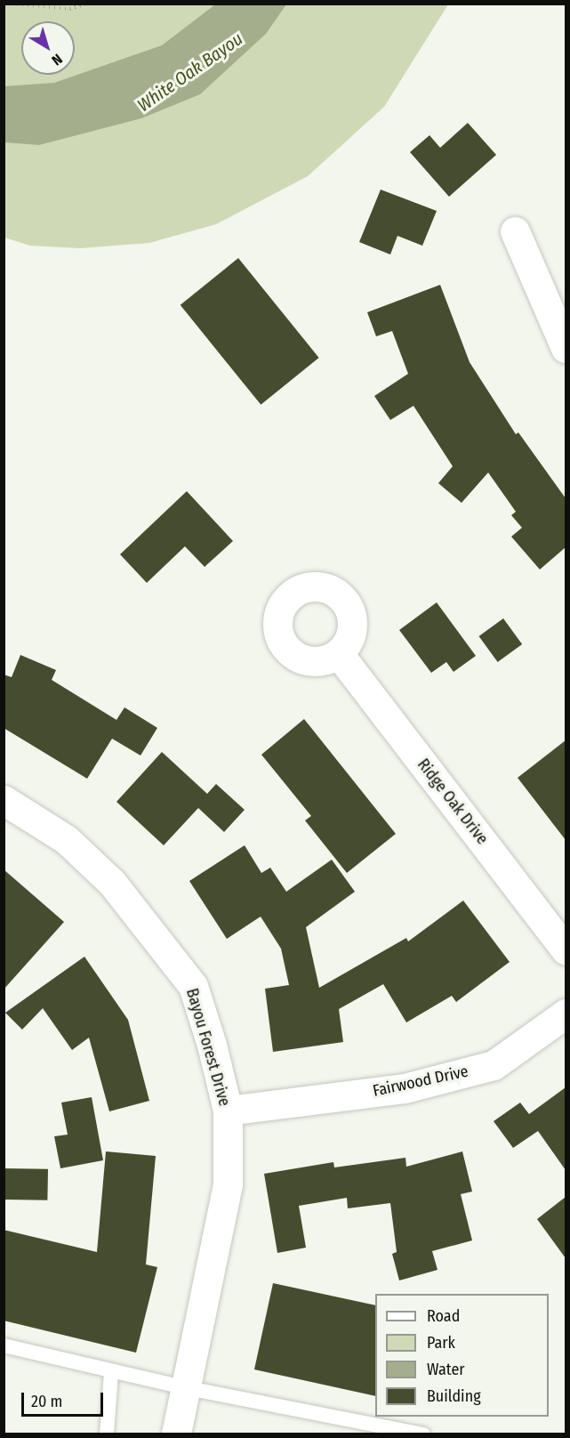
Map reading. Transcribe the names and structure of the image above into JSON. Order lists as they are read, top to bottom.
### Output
{
  "streets": {
    "street": ["Ridge Oak Drive", "Bayou Forest Drive", "Fairwood Drive"]
  },
  "crossings": [
    ["Bayou Forest Drive", "Fairwood Drive"]
  ],
  "water": ["White Oak Bayou"],
  "legend": [
    "Road",
    "Park",
    "Water",
    "Building"
  ],
  "scale_bar": "20 m",
  "north": "bottom right"
}
